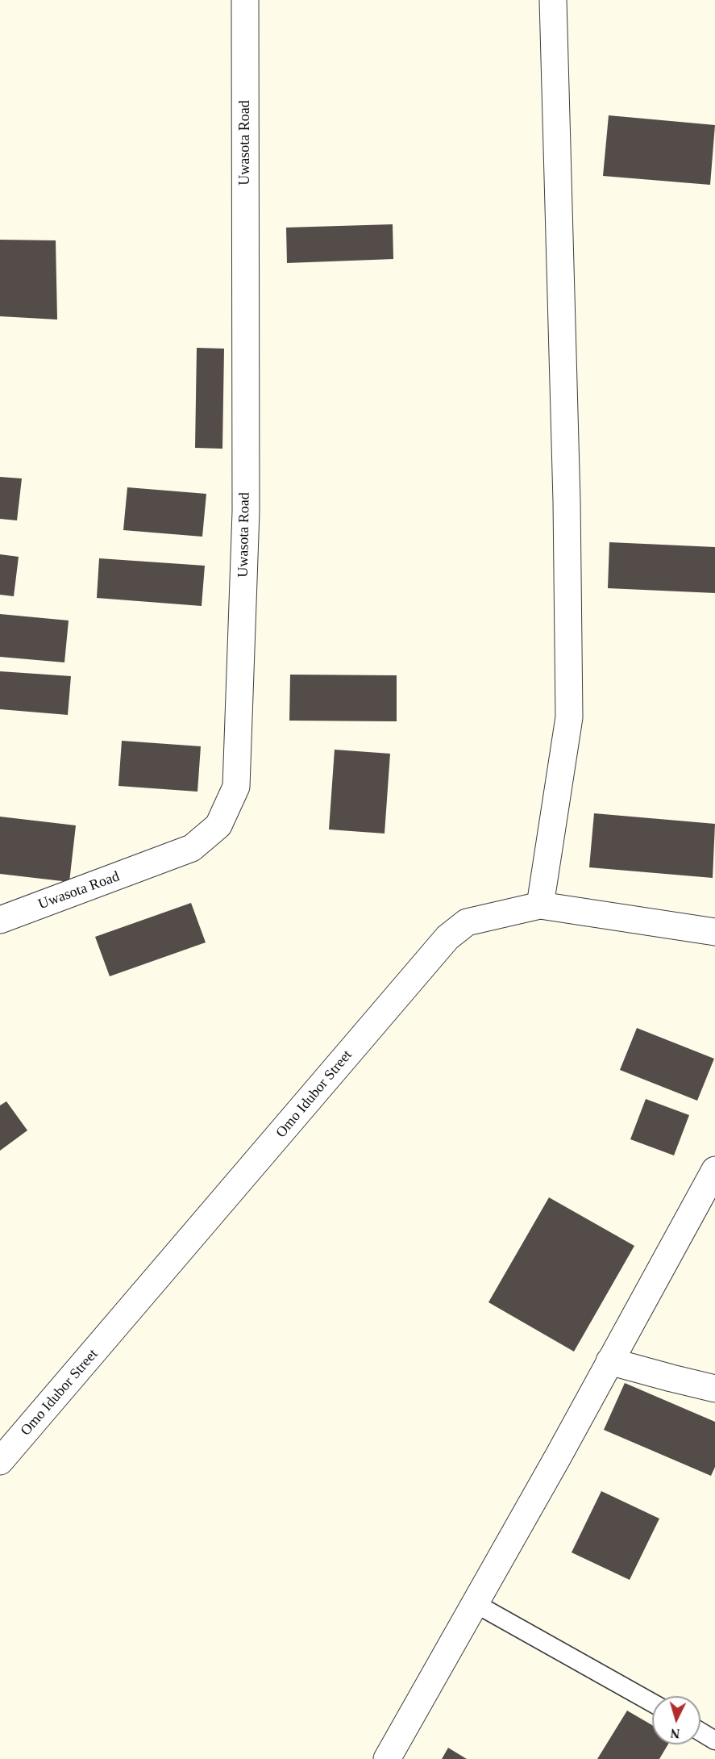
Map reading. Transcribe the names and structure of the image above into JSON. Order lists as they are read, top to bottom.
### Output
{
  "streets": {
    "street": ["Uwasota Road", "Omo Idubor Street"]
  },
  "north": "bottom"
}
